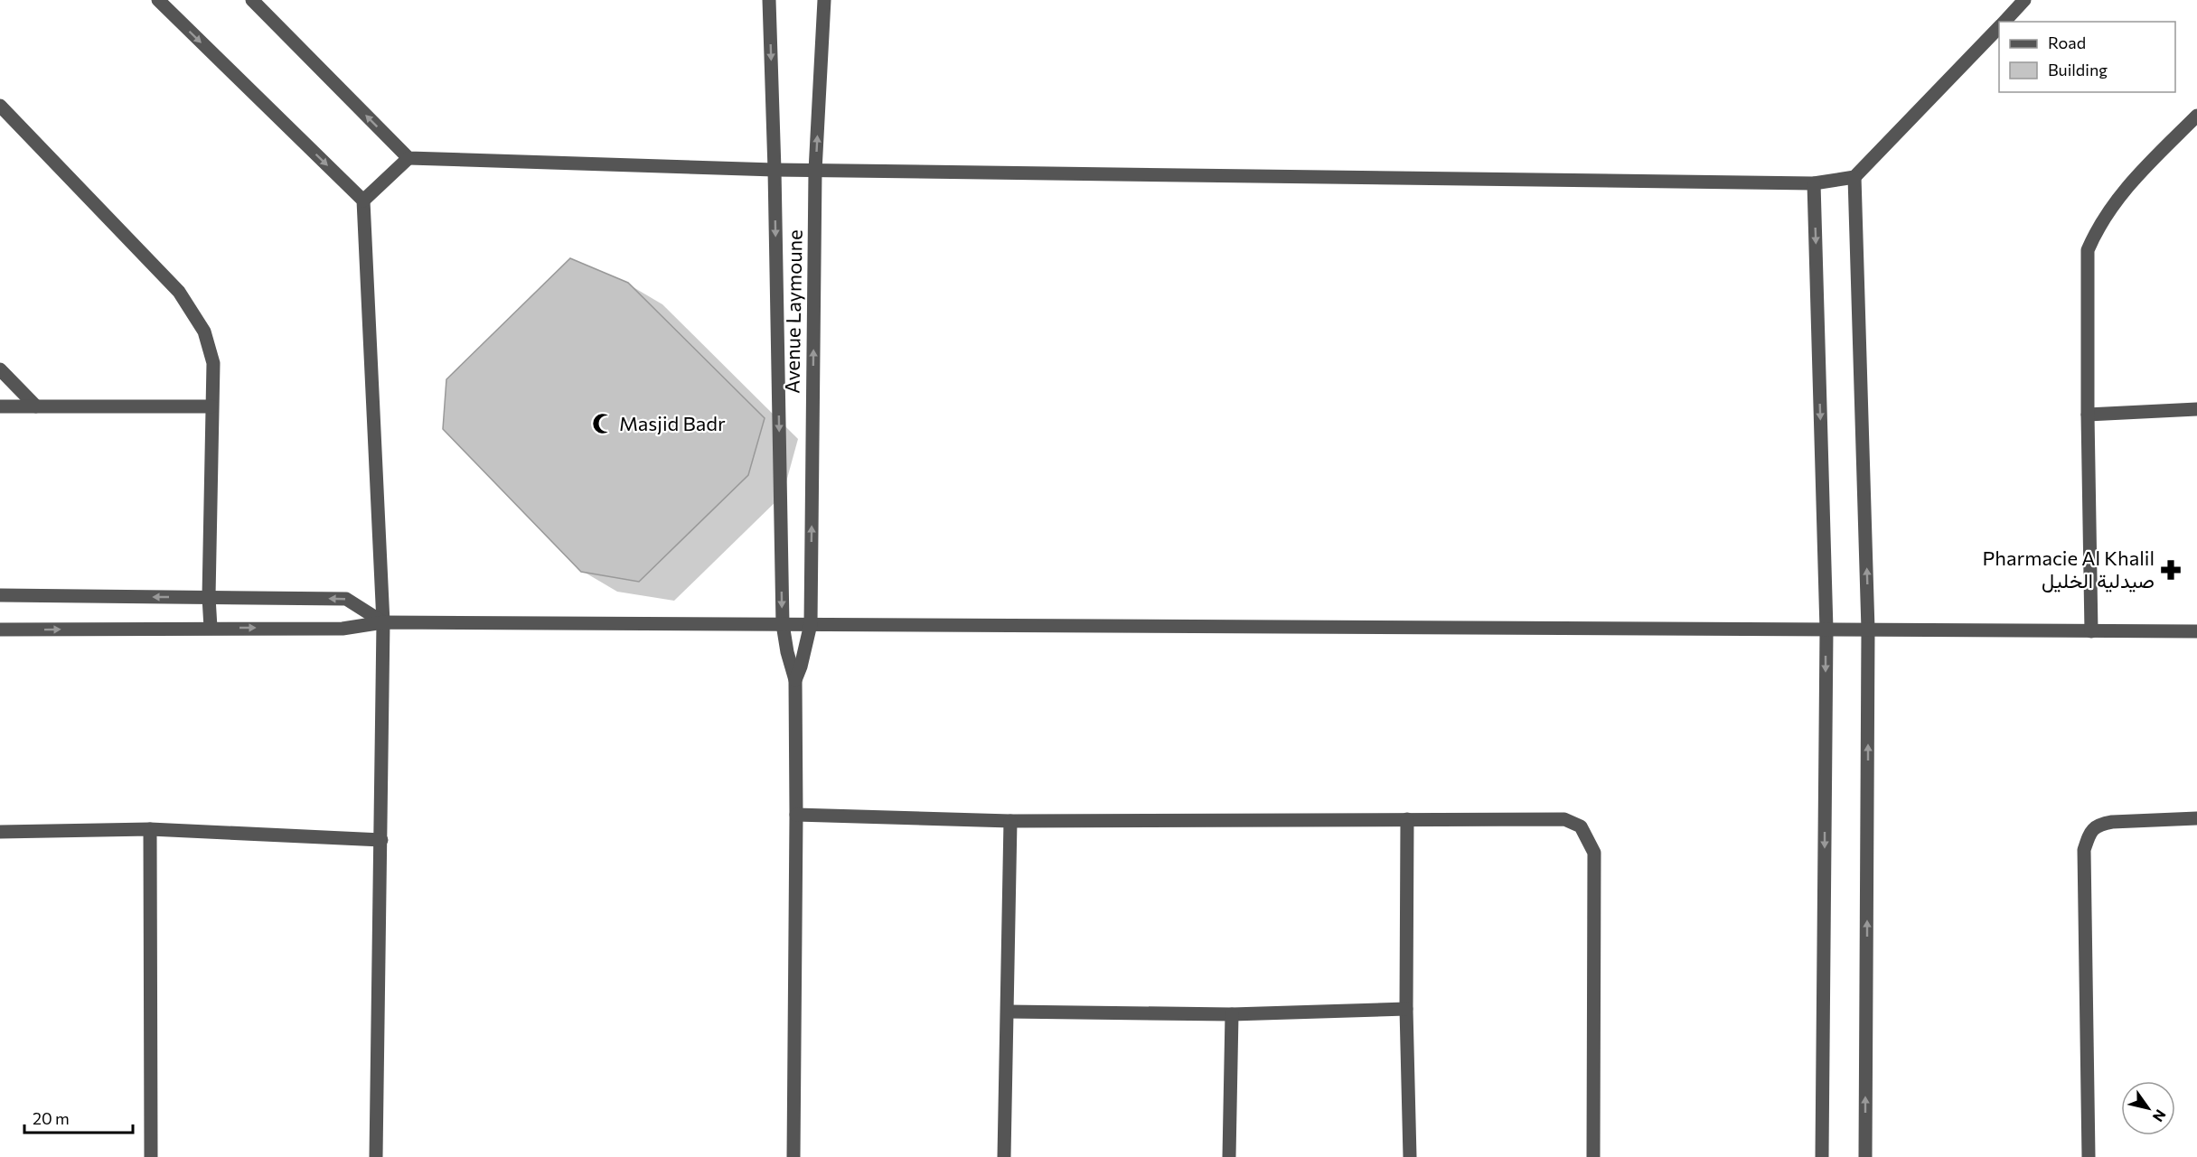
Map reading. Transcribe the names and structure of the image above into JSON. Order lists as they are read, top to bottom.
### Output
{
  "streets": {
    "street": ["Avenue Laymoune"]
  },
  "places": {
    "mosque": ["Masjid Badr"],
    "pharmacy": ["Pharmacie Al Khalil صيدلية الخليل"]
  },
  "legend": ["Road", "Building"],
  "scale_bar": "20 m",
  "north": "bottom right"
}
